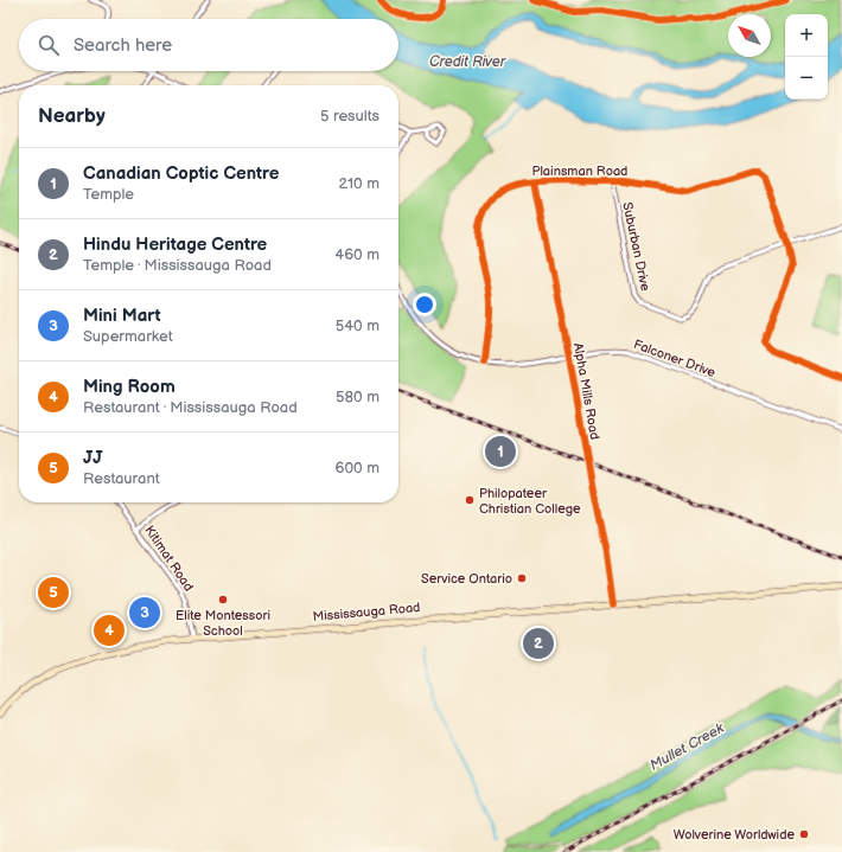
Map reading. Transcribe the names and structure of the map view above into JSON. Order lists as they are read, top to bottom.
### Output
{
  "streets": {
    "main road": ["Mississauga Road"],
    "street": [
      "Plainsman Road",
      "Suburban Drive",
      "Falconer Drive",
      "Alpha Mills Road",
      "Kitimat Road"
    ]
  },
  "crossings": [
    ["Plainsman Road", "Suburban Drive"],
    ["Plainsman Road", "Falconer Drive"],
    ["Plainsman Road", "Alpha Mills Road"],
    ["Falconer Drive", "Alpha Mills Road"],
    ["Alpha Mills Road", "Mississauga Road"],
    ["Kitimat Road", "Mississauga Road"]
  ],
  "water": ["Credit River", "Mullet Creek"],
  "places": [
    "Philopateer Christian College",
    "Service Ontario",
    "Elite Montessori School",
    "Wolverine Worldwide"
  ],
  "north": "top left",
  "page": {
    "map_buttons": ["+", "−"],
    "search": "Search here",
    "heading": ["Nearby", "5 results"],
    "list": [
      {
        "mark": "1",
        "name": "Canadian Coptic Centre",
        "note": "Temple",
        "value": "210 m"
      },
      {
        "mark": "2",
        "name": "Hindu Heritage Centre",
        "note": "Temple · Mississauga Road",
        "value": "460 m"
      },
      {
        "mark": "3",
        "name": "Mini Mart",
        "note": "Supermarket",
        "value": "540 m"
      },
      {
        "mark": "4",
        "name": "Ming Room",
        "note": "Restaurant · Mississauga Road",
        "value": "580 m"
      },
      {
        "mark": "5",
        "name": "JJ",
        "note": "Restaurant",
        "value": "600 m"
      }
    ],
    "pins": [
      "1",
      "5",
      "3",
      "4",
      "2"
    ]
  }
}
